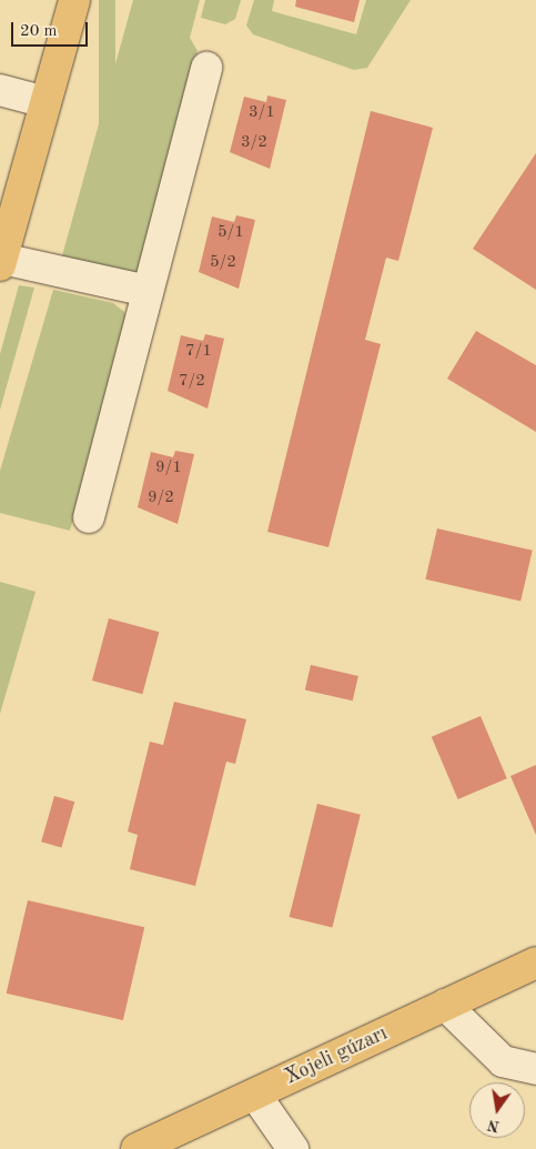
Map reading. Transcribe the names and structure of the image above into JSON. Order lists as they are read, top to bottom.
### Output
{
  "streets": {
    "main road": ["Xojeli gúzarı"]
  },
  "house_numbers": [
    "3/1",
    "3/2",
    "5/1",
    "5/2",
    "7/1",
    "7/2",
    "9/1",
    "9/2"
  ],
  "scale_bar": "20 m",
  "north": "bottom"
}
